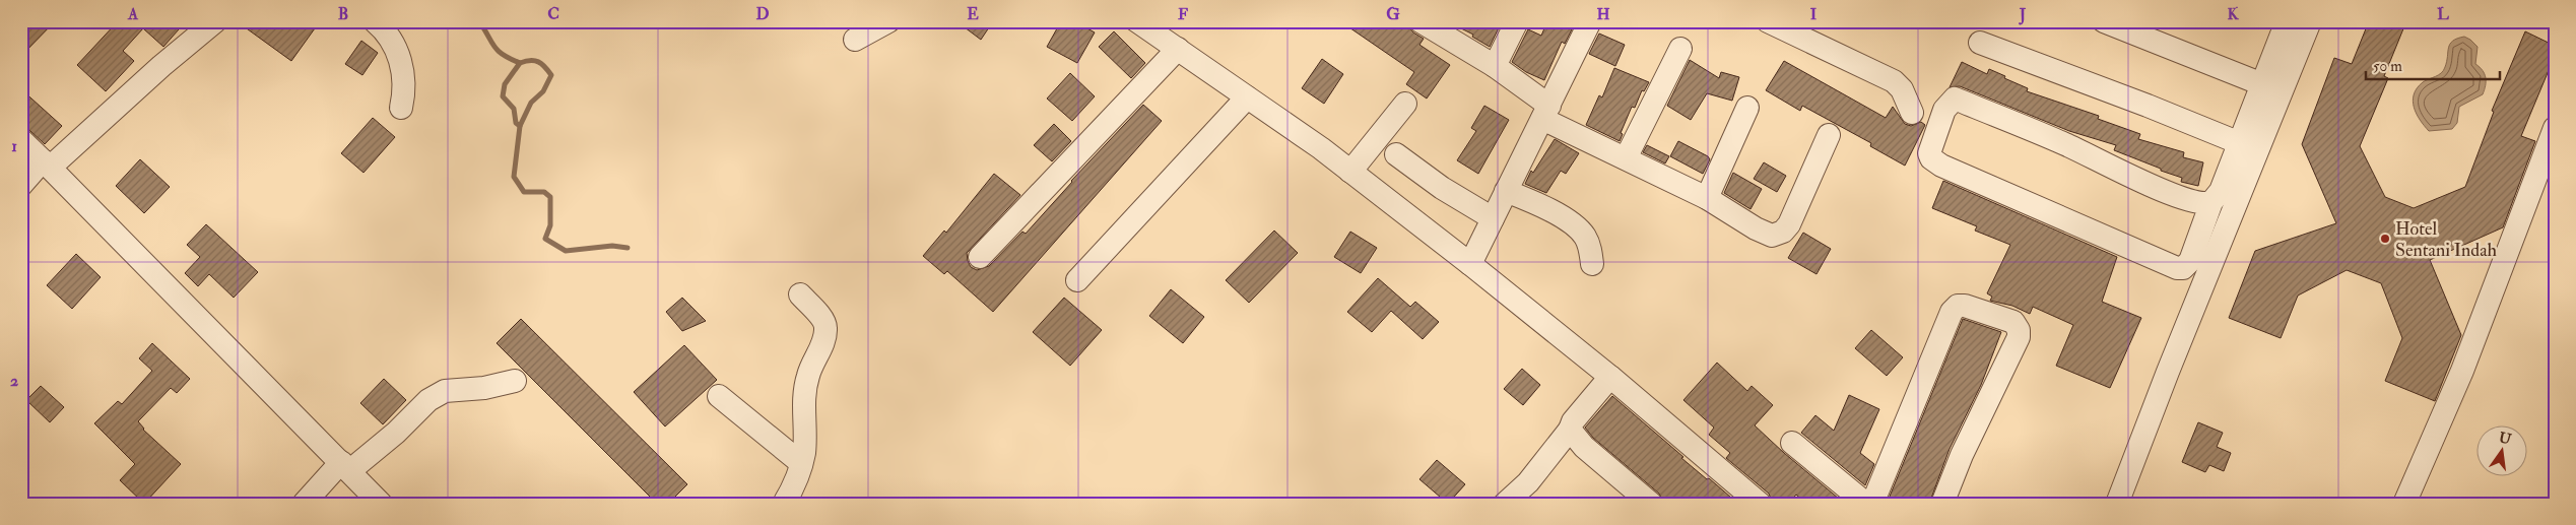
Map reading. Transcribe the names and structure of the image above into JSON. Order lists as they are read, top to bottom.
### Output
{
  "places": ["Hotel Sentani Indah"],
  "scale_bar": "50 m",
  "north": "top",
  "grid": {
    "columns": [
      "A",
      "B",
      "C",
      "D",
      "E",
      "F",
      "G",
      "H",
      "I",
      "J",
      "K",
      "L"
    ],
    "rows": ["1", "2"]
  }
}
